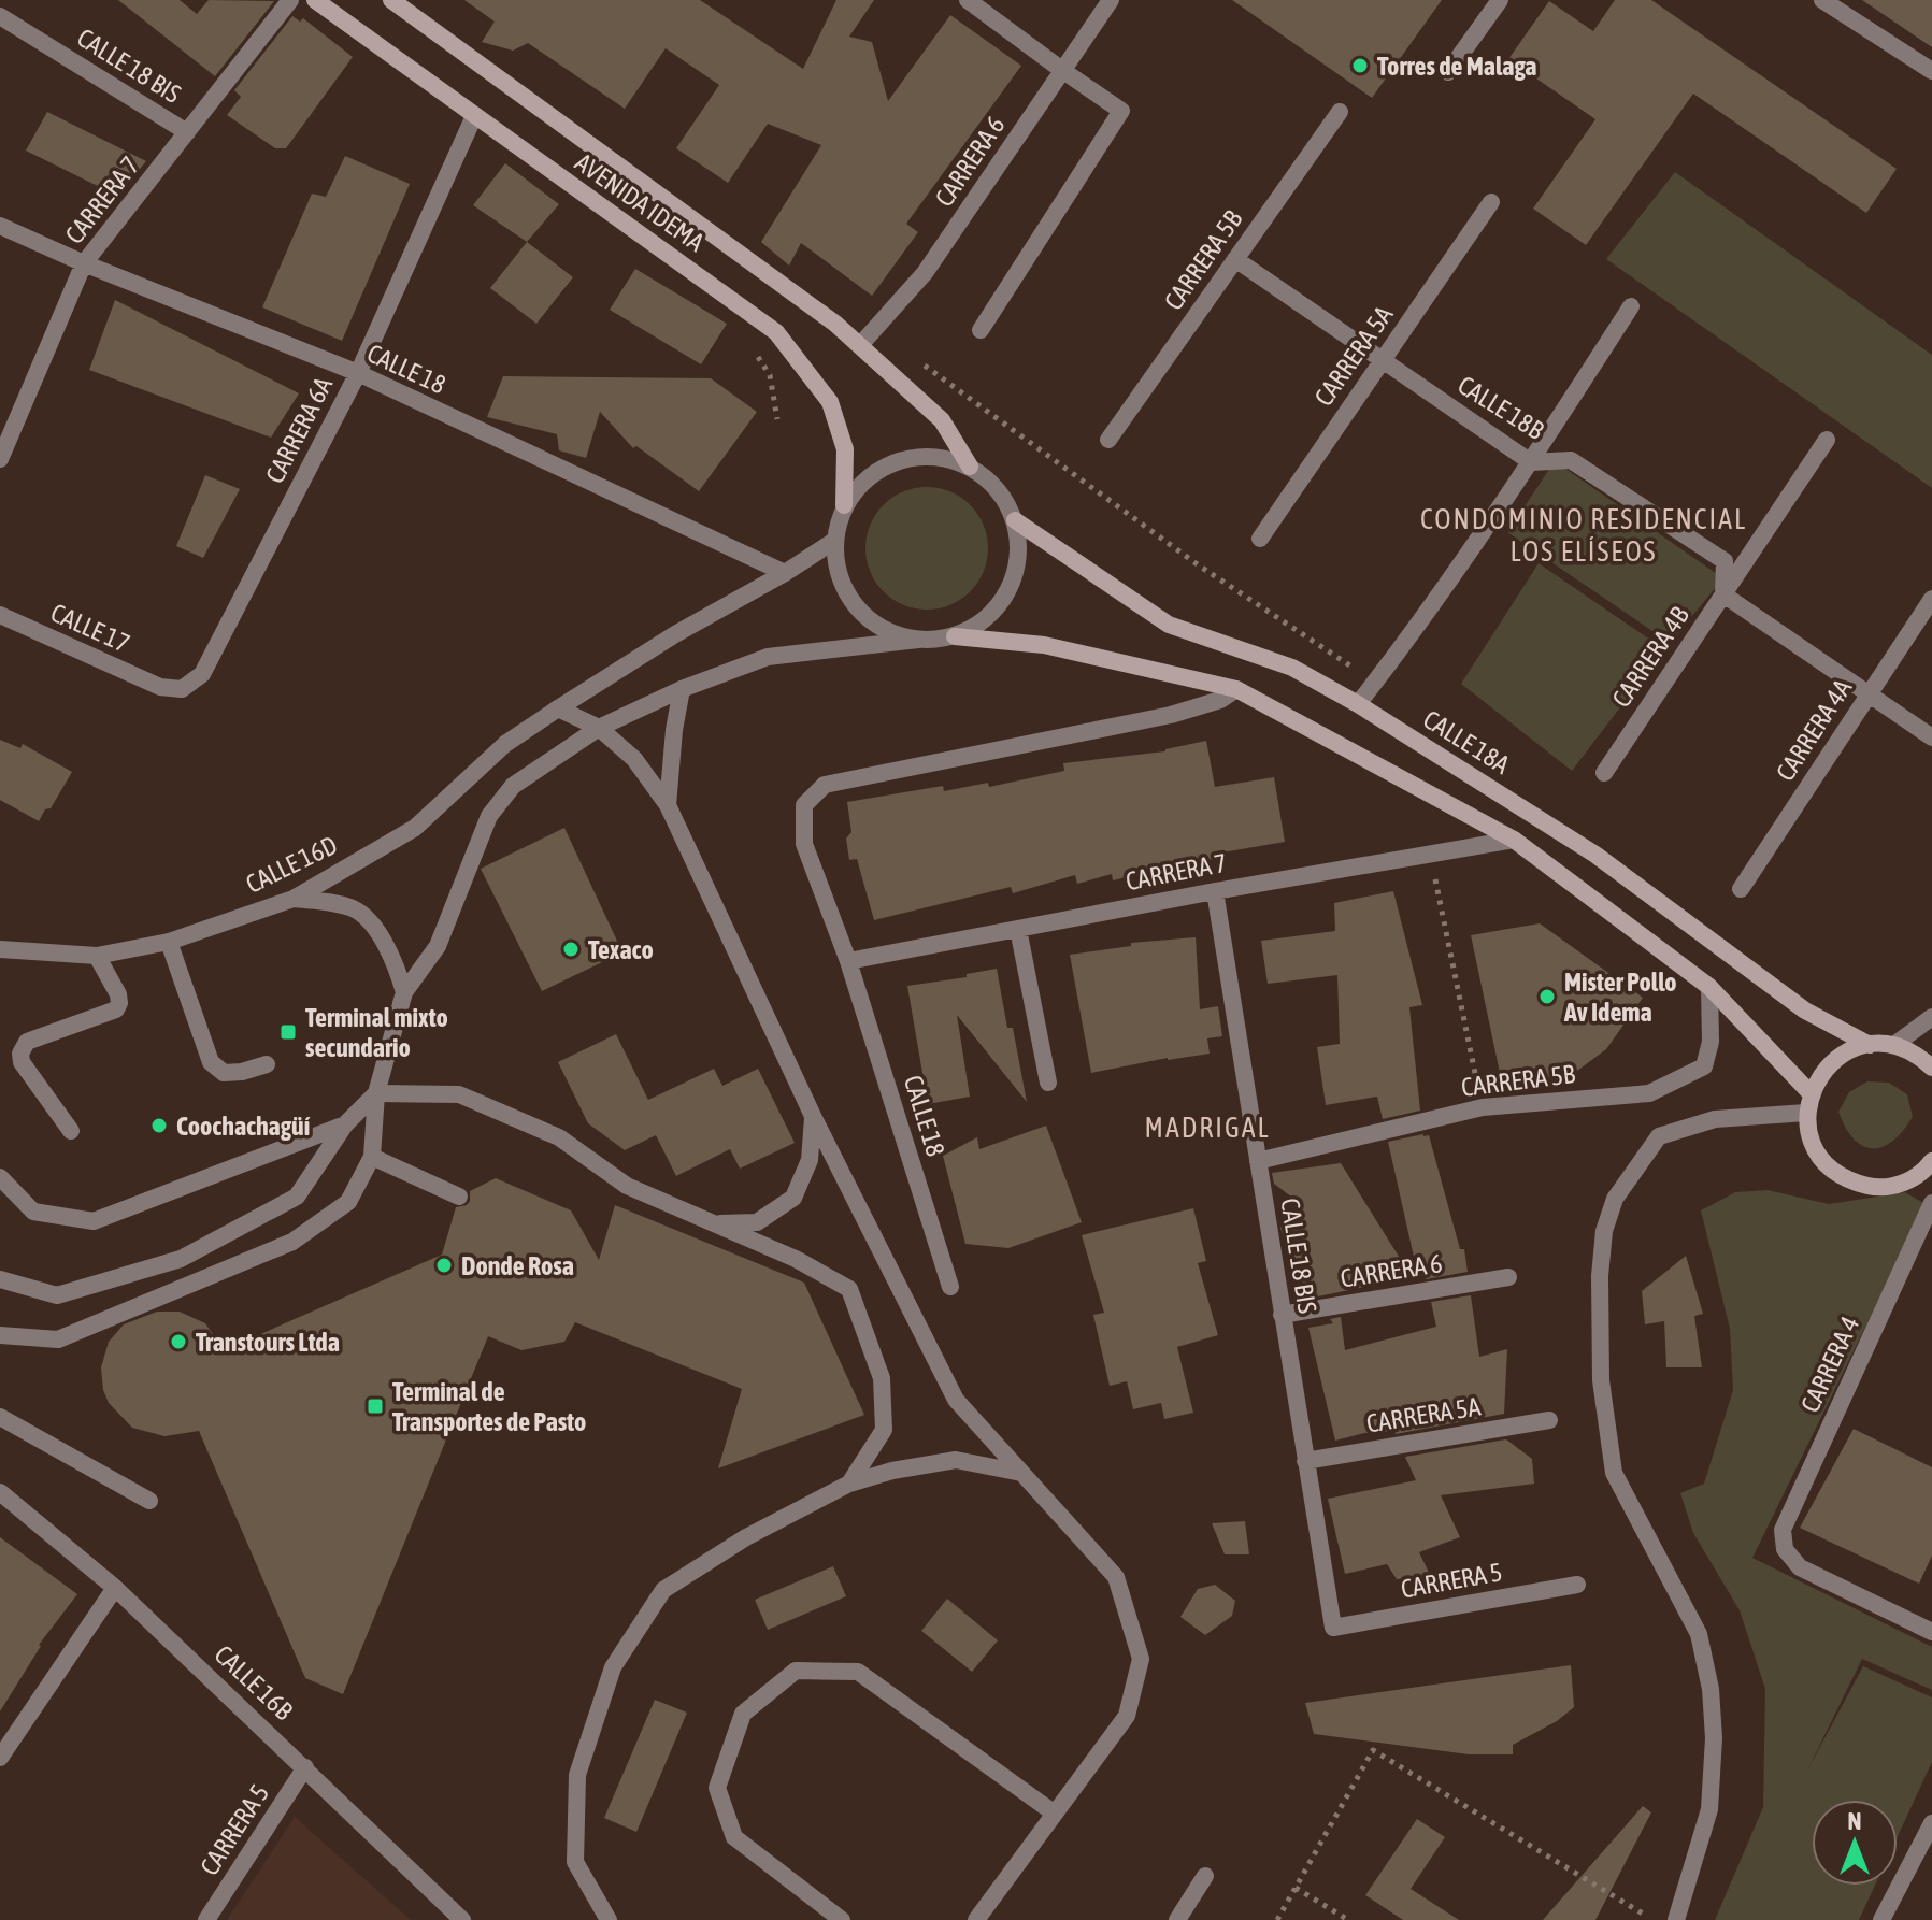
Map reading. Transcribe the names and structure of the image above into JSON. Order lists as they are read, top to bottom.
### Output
{
  "streets": {
    "main road": ["AVENIDA IDEMA", "CALLE 18A"],
    "street": [
      "CALLE 18 BIS",
      "CARRERA 6",
      "CARRERA 7",
      "CARRERA 5B",
      "CARRERA 5A",
      "CALLE 18",
      "CALLE 18B",
      "CARRERA 6A",
      "CALLE 17",
      "CARRERA 4B",
      "CARRERA 4A",
      "CALLE 16D",
      "CARRERA 4",
      "CARRERA 5",
      "CALLE 16B"
    ]
  },
  "crossings": [
    ["CALLE 18 BIS", "CARRERA 6"],
    ["CALLE 18 BIS", "CARRERA 7"],
    ["CALLE 18 BIS", "CARRERA 5B"],
    ["CALLE 18 BIS", "CARRERA 5A"],
    ["CALLE 18 BIS", "CARRERA 5"],
    ["CARRERA 6", "AVENIDA IDEMA"],
    ["CARRERA 7", "CALLE 18"],
    ["AVENIDA IDEMA", "CARRERA 6A"],
    ["AVENIDA IDEMA", "CALLE 18A"],
    ["CARRERA 5B", "CALLE 18B"],
    ["CARRERA 5A", "CALLE 18B"],
    ["CALLE 18", "CARRERA 6A"],
    ["CALLE 18B", "CARRERA 4B"],
    ["CARRERA 6A", "CALLE 17"],
    ["CARRERA 5", "CALLE 16B"]
  ],
  "districts": ["CONDOMINIO RESIDENCIAL LOS ELÍSEOS", "MADRIGAL"],
  "places": {
    "other": [
      "Torres de Malaga",
      "Texaco",
      "Mister Pollo Av Idema",
      "Coochachagüí",
      "Donde Rosa",
      "Transtours Ltda"
    ],
    "transit": ["Terminal mixto secundario", "Terminal de Transportes de Pasto"]
  },
  "north": "top"
}
